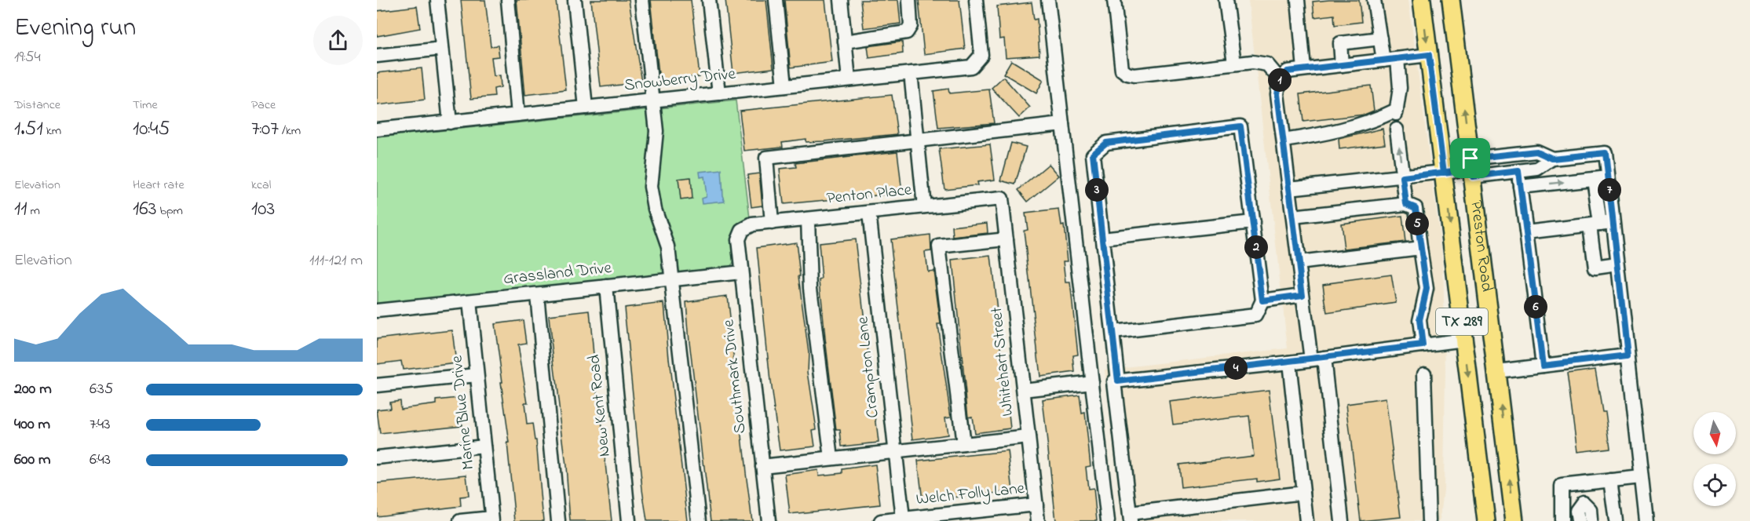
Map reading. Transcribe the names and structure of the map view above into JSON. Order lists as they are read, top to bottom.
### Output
{
  "streets": {
    "main road": ["Preston Road", "TX 289"],
    "street": [
      "Snowberry Drive",
      "Penton Place",
      "Grassland Drive",
      "Whitehart Street",
      "Crampton Lane",
      "Southmark Drive",
      "New Kent Road",
      "Marine Blue Drive",
      "Welch Folly Lane"
    ]
  },
  "crossings": [
    ["Penton Place", "Whitehart Street"],
    ["Penton Place", "Crampton Lane"],
    ["Penton Place", "Southmark Drive"],
    ["Grassland Drive", "Southmark Drive"],
    ["Grassland Drive", "New Kent Road"],
    ["Grassland Drive", "Marine Blue Drive"],
    ["Whitehart Street", "Welch Folly Lane"],
    ["Crampton Lane", "Welch Folly Lane"]
  ],
  "north": "bottom",
  "page": {
    "heading": ["Evening run", "19:54"],
    "pins": [
      "1",
      "3",
      "7",
      "5",
      "2",
      "6",
      "4"
    ],
    "stats": [
      ["Distance", "1.51 km"],
      ["Time", "10:45"],
      ["Pace", "7:07 /km"],
      ["Elevation", "11 m"],
      ["Heart rate", "163 bpm"],
      ["kcal", "103"]
    ],
    "chart": ["Elevation", "111–121 m"],
    "list": [
      {
        "name": "200 m",
        "note": "6:35"
      },
      {
        "name": "400 m",
        "note": "7:43"
      },
      {
        "name": "600 m",
        "note": "6:43"
      }
    ]
  }
}
